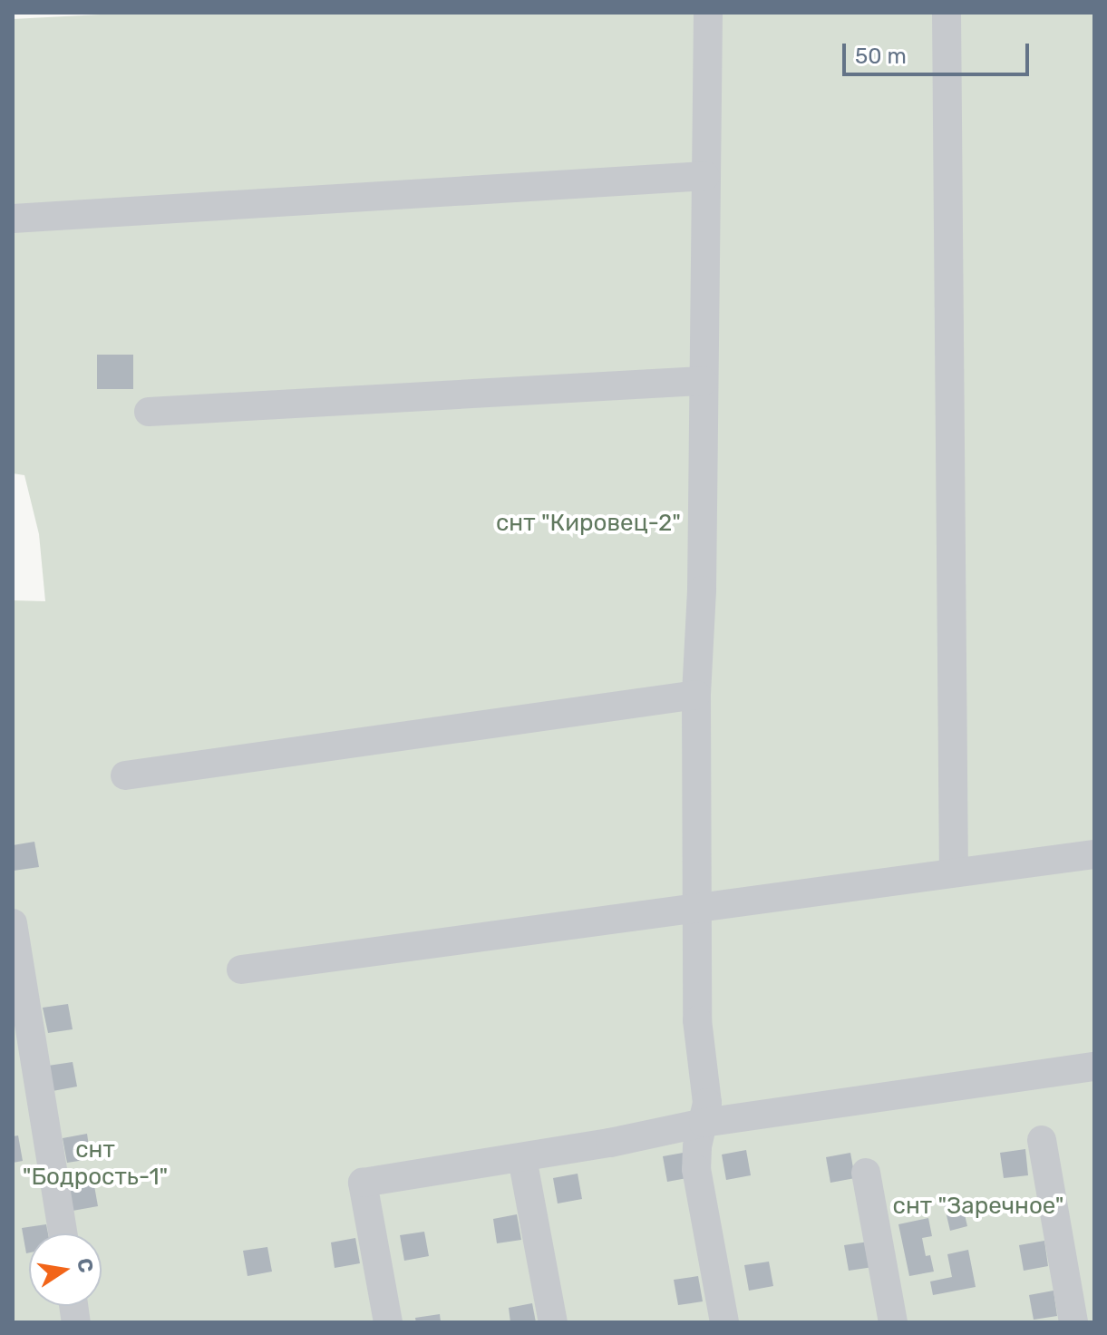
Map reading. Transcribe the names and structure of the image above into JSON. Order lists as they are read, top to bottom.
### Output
{
  "parks": ["снт \"Кировец-2\"", "снт \"Бодрость-1\"", "снт \"Заречное\""],
  "scale_bar": "50 m",
  "north": "right"
}
